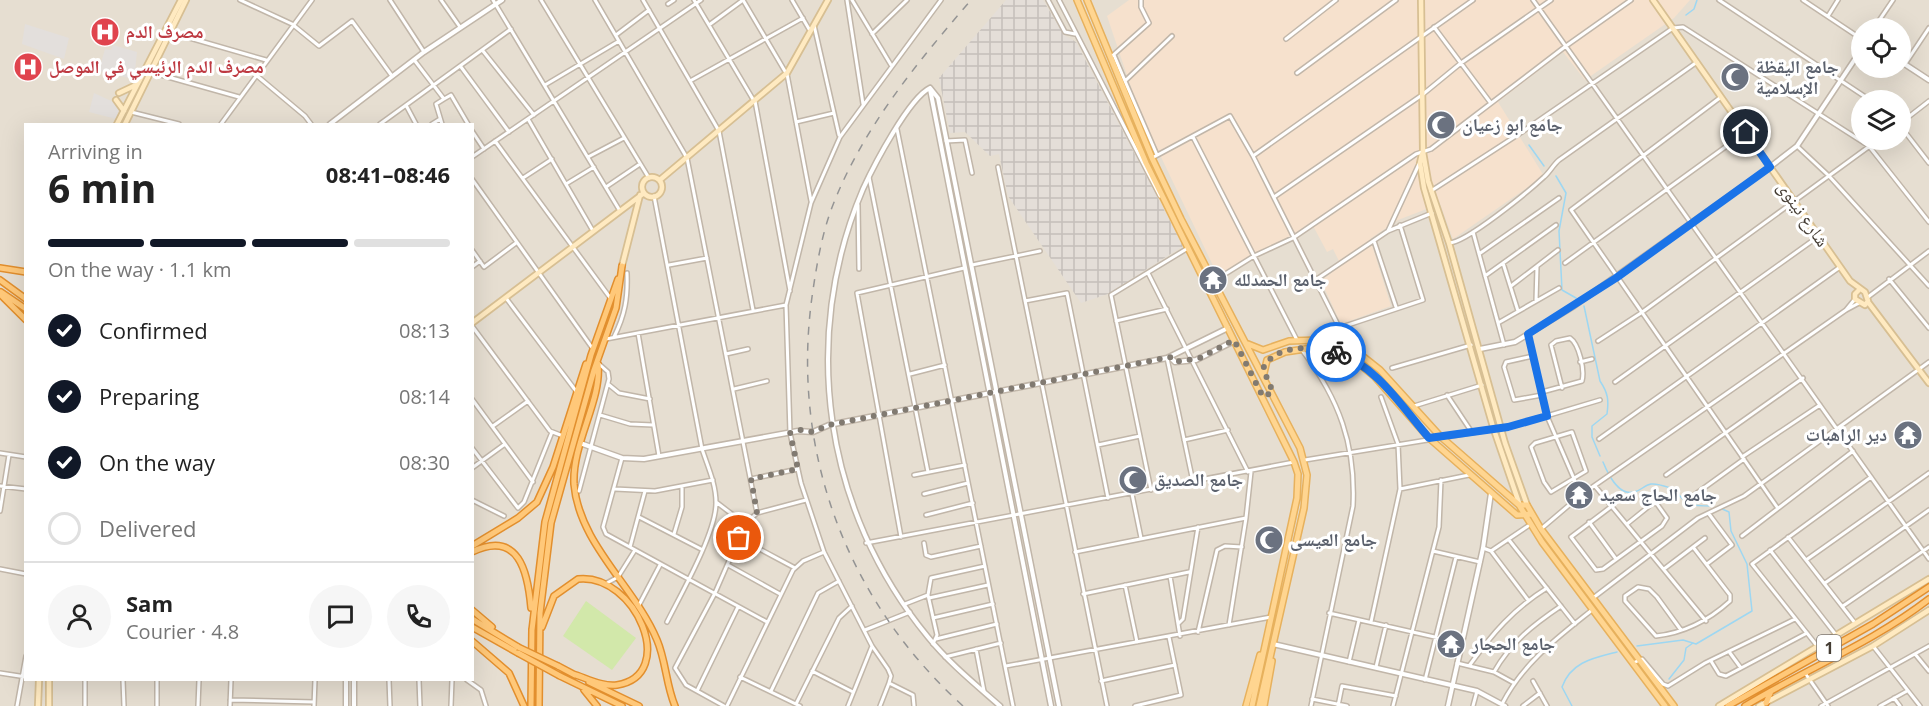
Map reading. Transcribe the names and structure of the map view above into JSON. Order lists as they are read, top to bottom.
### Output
{
  "streets": {
    "highway": ["1"],
    "main road": ["شارع نينوى"]
  },
  "places": {
    "hospital": ["مصرف الدم", "مصرف الدم الرئيسي في الموصل"],
    "mosque": [
      "جامع اليقظة الإسلامية",
      "جامع ابو زعیان",
      "جامع الصديق",
      "جامع العيسى"
    ],
    "temple": [
      "جامع الحمدلله",
      "دير الراهبات",
      "جامع الحاج سعيد",
      "جامع الحجار"
    ]
  },
  "page": {
    "heading": ["6 min", "Arriving in", "08:41–08:46"],
    "panel": ["Sam", "Courier · 4.8"],
    "bar": "On the way · 1.1 km",
    "list": [
      ["Confirmed", "08:13"],
      ["Preparing", "08:14"],
      ["On the way", "08:30"],
      "Delivered"
    ]
  }
}
